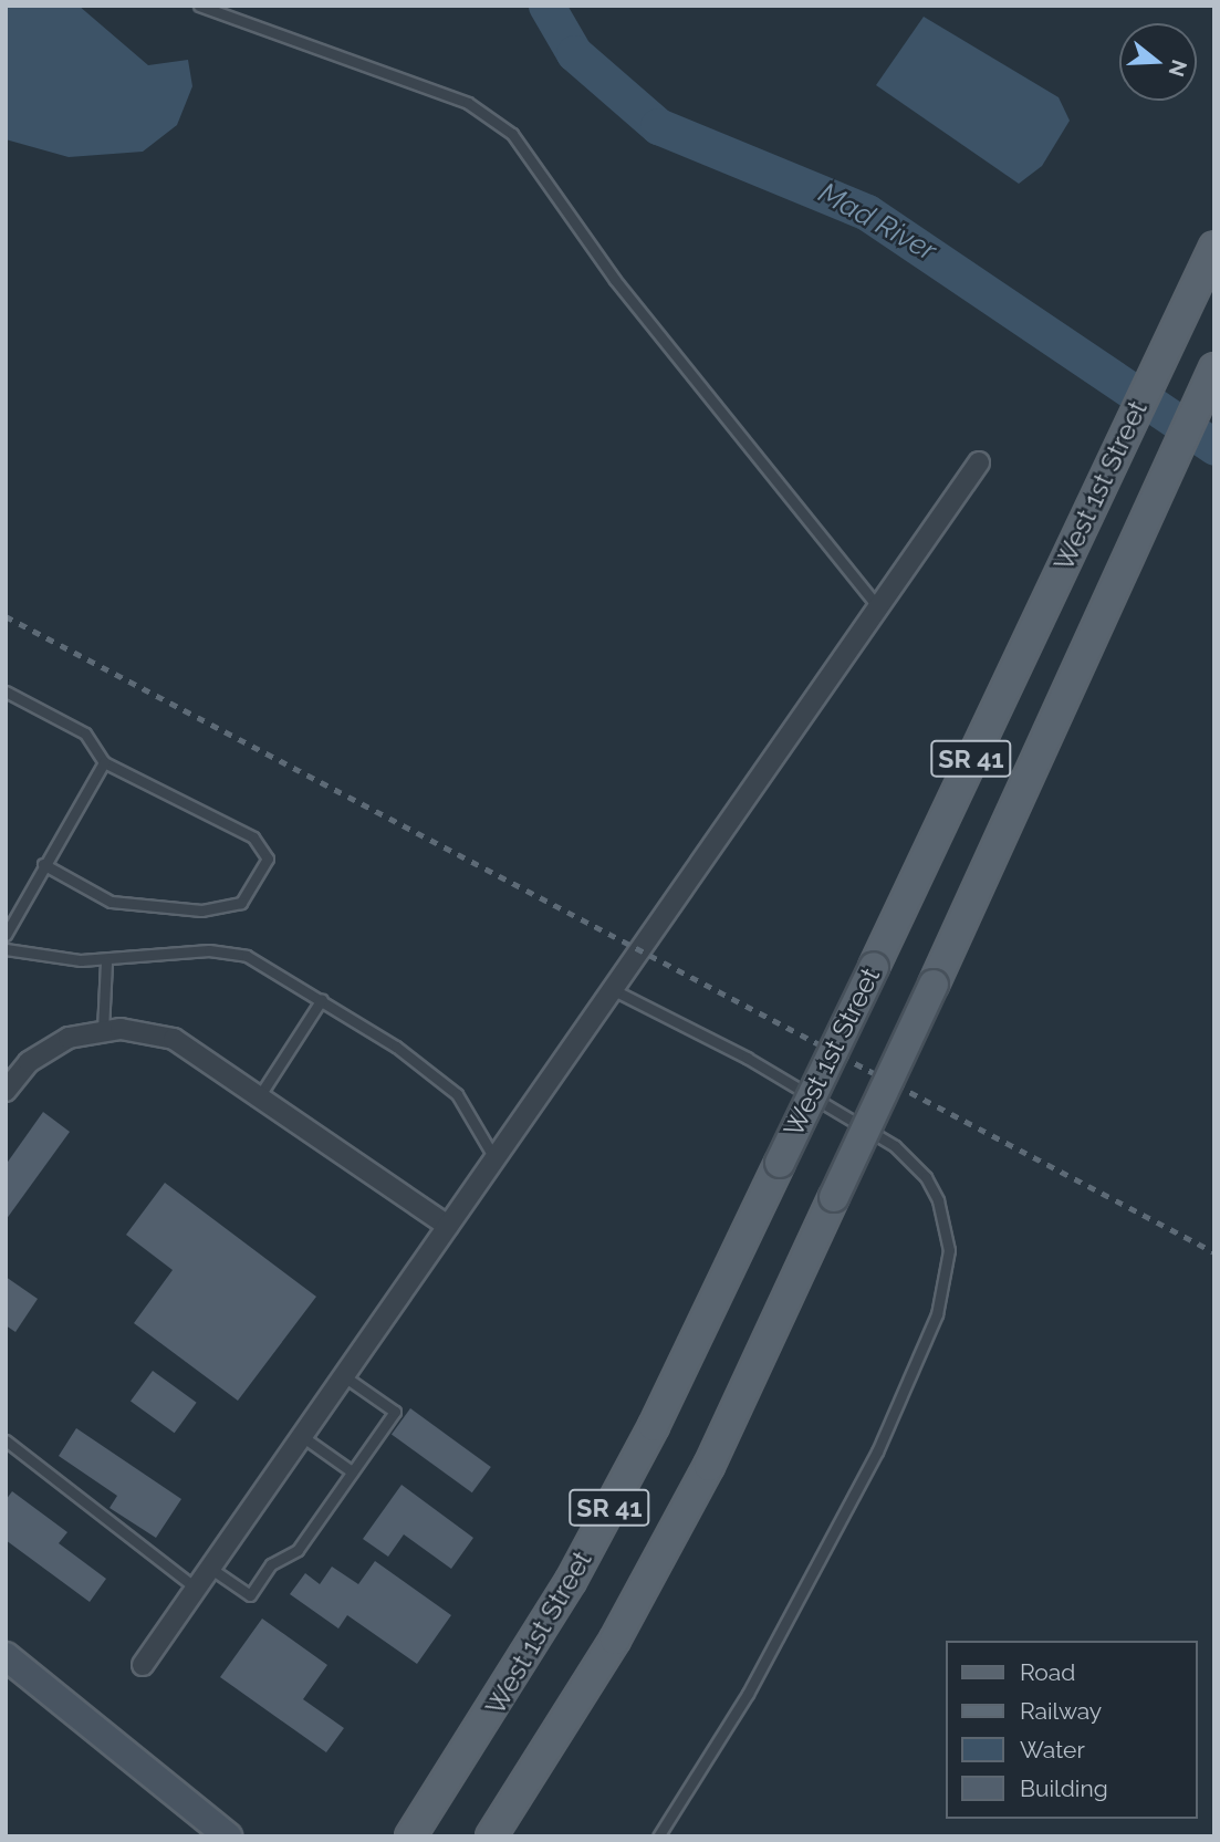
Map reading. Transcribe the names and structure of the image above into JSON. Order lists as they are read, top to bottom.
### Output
{
  "streets": {
    "main road": ["West 1st Street", "SR 41"]
  },
  "water": ["Mad River"],
  "legend": [
    "Road",
    "Railway",
    "Water",
    "Building"
  ],
  "north": "right"
}
